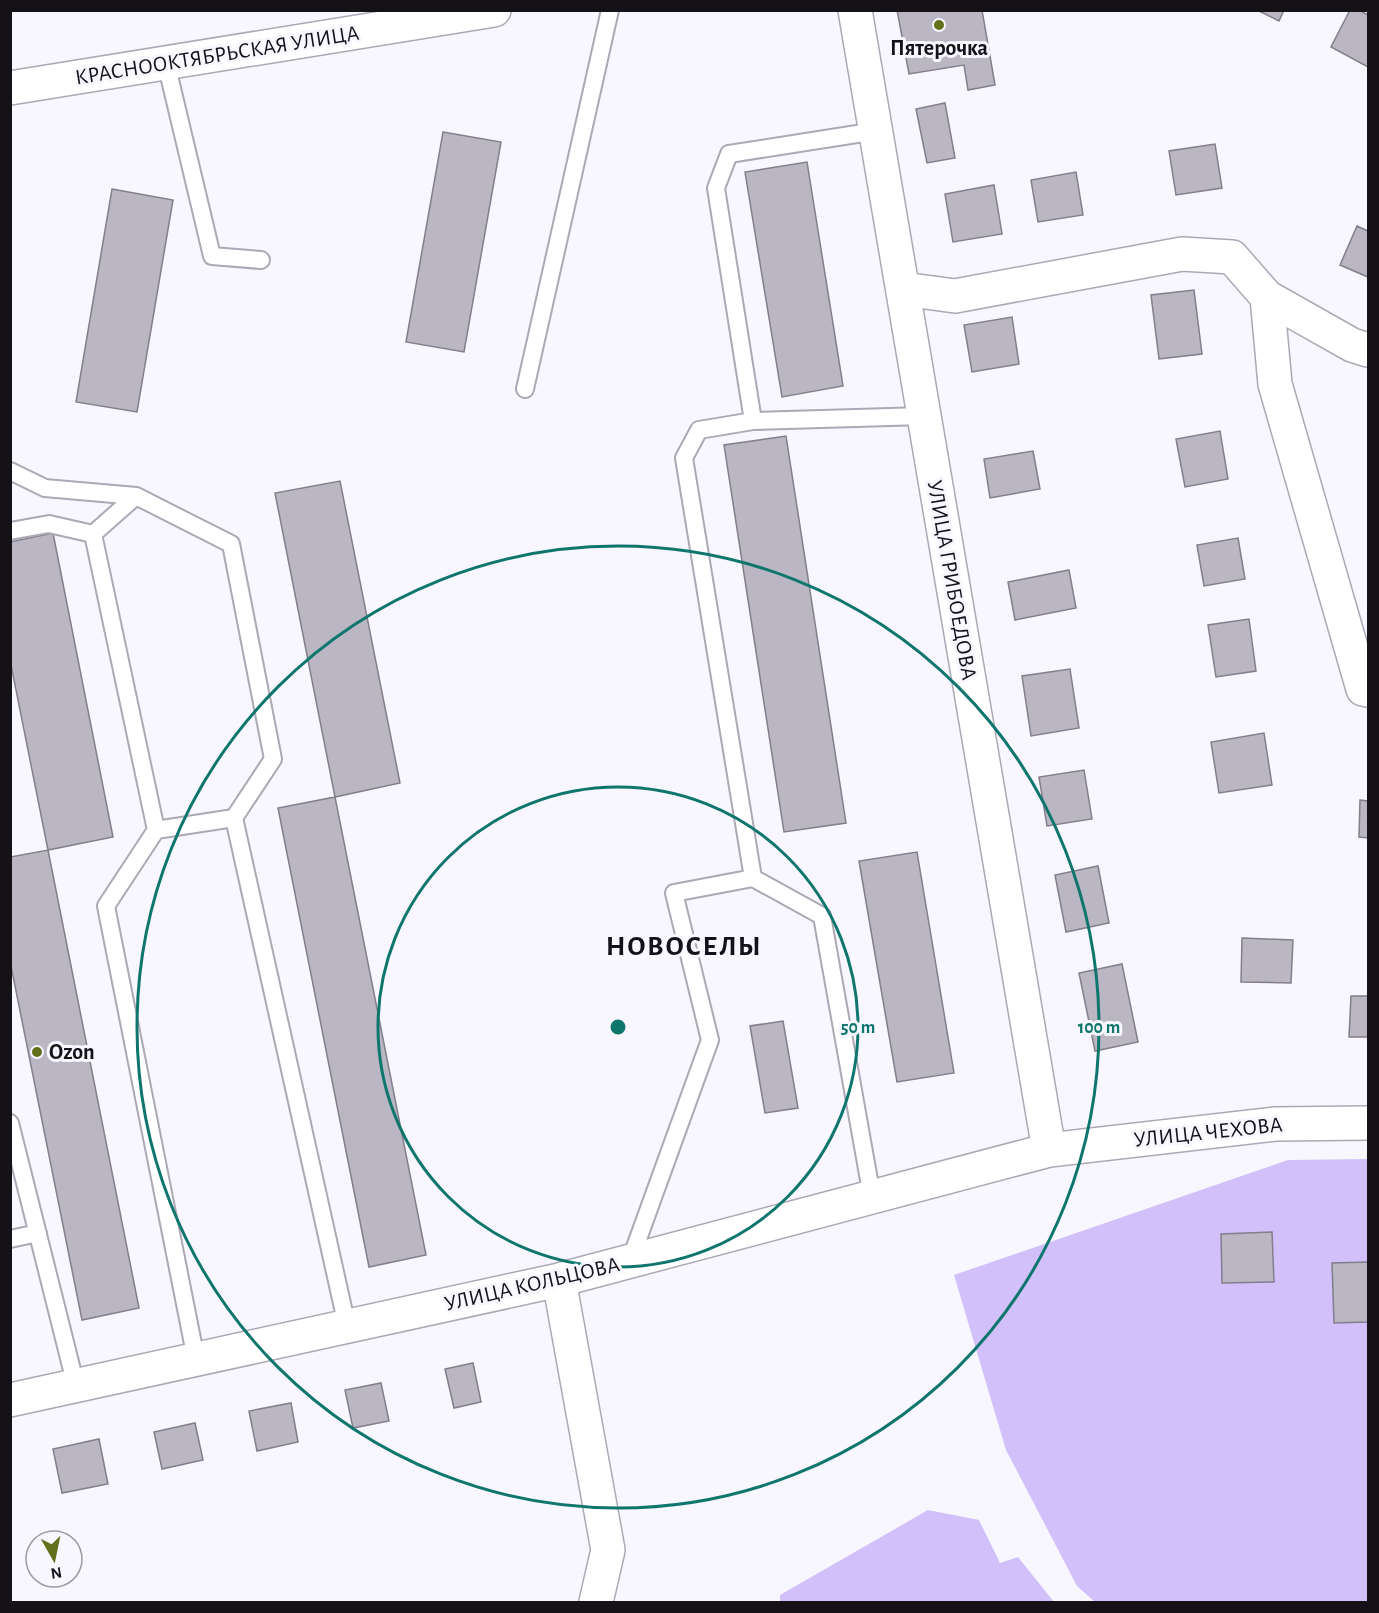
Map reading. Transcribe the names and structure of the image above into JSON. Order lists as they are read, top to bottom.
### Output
{
  "streets": {
    "street": [
      "КРАСНООКТЯБРЬСКАЯ УЛИЦА",
      "УЛИЦА ГРИБОЕДОВА",
      "УЛИЦА ЧЕХОВА",
      "УЛИЦА КОЛЬЦОВА"
    ]
  },
  "crossings": [
    ["УЛИЦА ГРИБОЕДОВА", "УЛИЦА ЧЕХОВА"],
    ["УЛИЦА ГРИБОЕДОВА", "УЛИЦА КОЛЬЦОВА"],
    ["УЛИЦА ЧЕХОВА", "УЛИЦА КОЛЬЦОВА"]
  ],
  "districts": ["НОВОСЕЛЫ"],
  "places": ["Пятерочка", "Ozon"],
  "north": "bottom",
  "rings": ["50 m", "100 m"]
}
